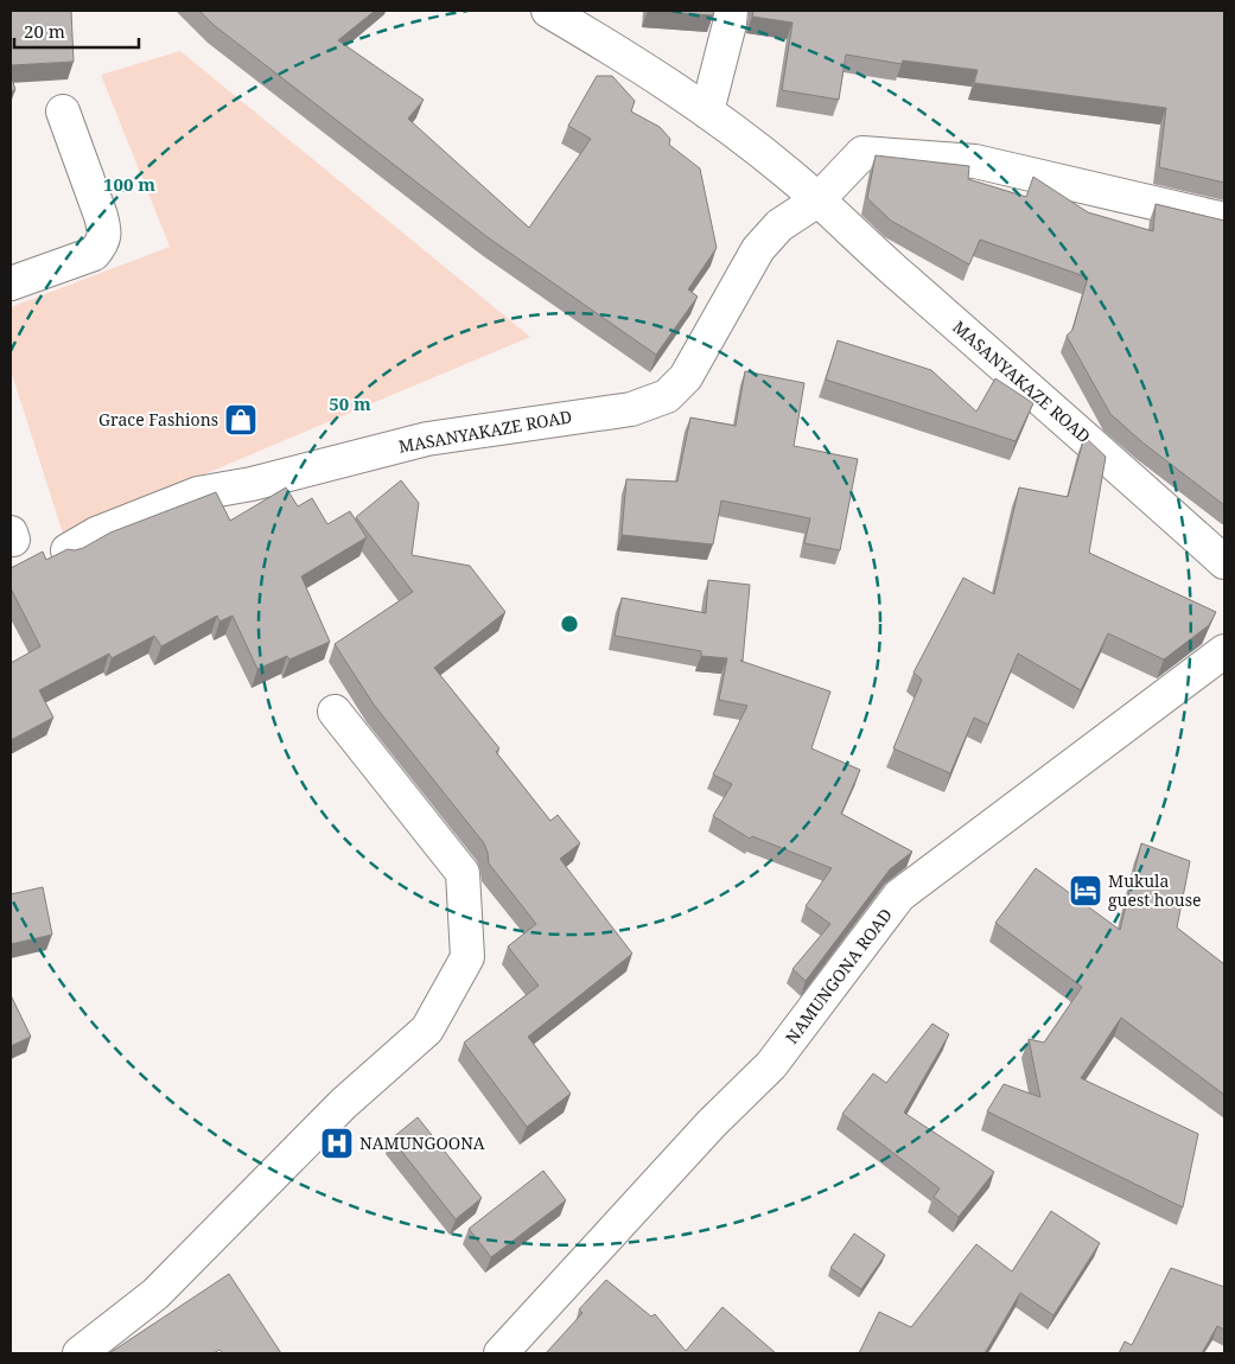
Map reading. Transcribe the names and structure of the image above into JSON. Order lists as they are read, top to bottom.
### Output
{
  "streets": {
    "street": ["MASANYAKAZE ROAD", "NAMUNGONA ROAD"]
  },
  "places": {
    "shop": ["Grace Fashions"],
    "hotel": ["Mukula guest house"],
    "hospital": ["NAMUNGOONA"]
  },
  "scale_bar": "20 m",
  "rings": ["100 m", "50 m"]
}
